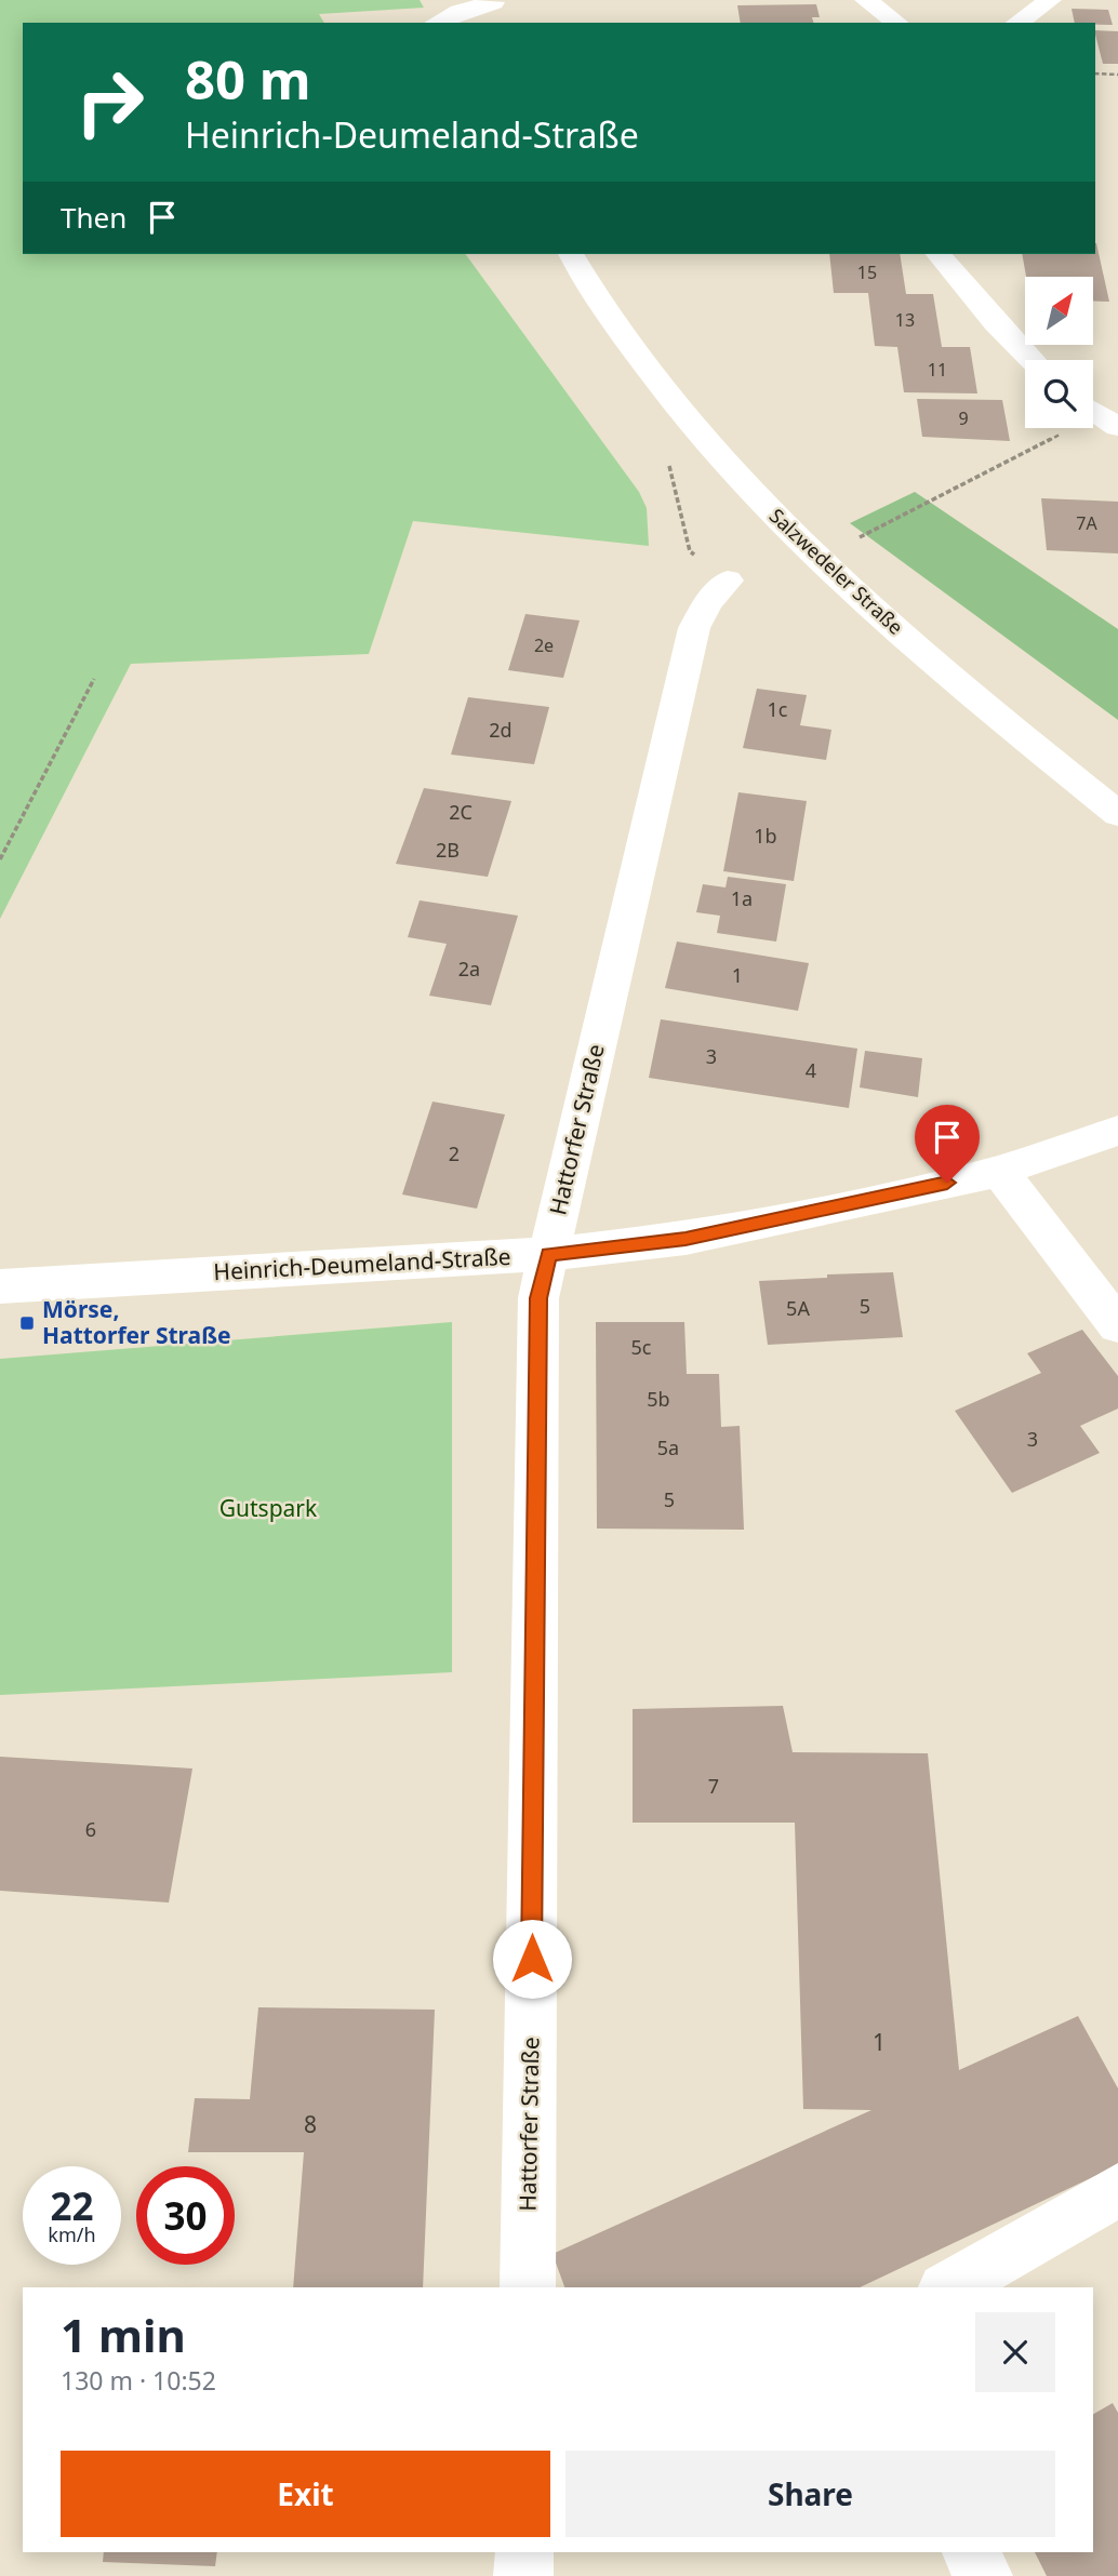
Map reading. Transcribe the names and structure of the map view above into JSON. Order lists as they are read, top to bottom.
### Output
{
  "streets": {
    "street": ["Salzwedeler Straße", "Hattorfer Straße", "Heinrich-Deumeland-Straße"]
  },
  "crossings": [
    ["Hattorfer Straße", "Heinrich-Deumeland-Straße"]
  ],
  "parks": ["Gutspark"],
  "places": {
    "transit": ["Mörse, Hattorfer Straße"]
  },
  "house_numbers": [
    "15",
    "13",
    "11",
    "9",
    "7A",
    "2e",
    "1c",
    "2d",
    "2C",
    "1b",
    "2B",
    "1a",
    "2a",
    "1",
    "3",
    "4",
    "2",
    "5",
    "5A",
    "5c",
    "5b",
    "3",
    "5a",
    "5",
    "7",
    "6",
    "1",
    "8"
  ],
  "north": "top right",
  "page": {
    "turn": ["80 m", "Heinrich-Deumeland-Straße"],
    "then": "Then",
    "speed": "22 km/h",
    "limit": "30",
    "heading": ["1 min", "130 m · 10:52"],
    "buttons": ["Exit", "Share"]
  }
}
